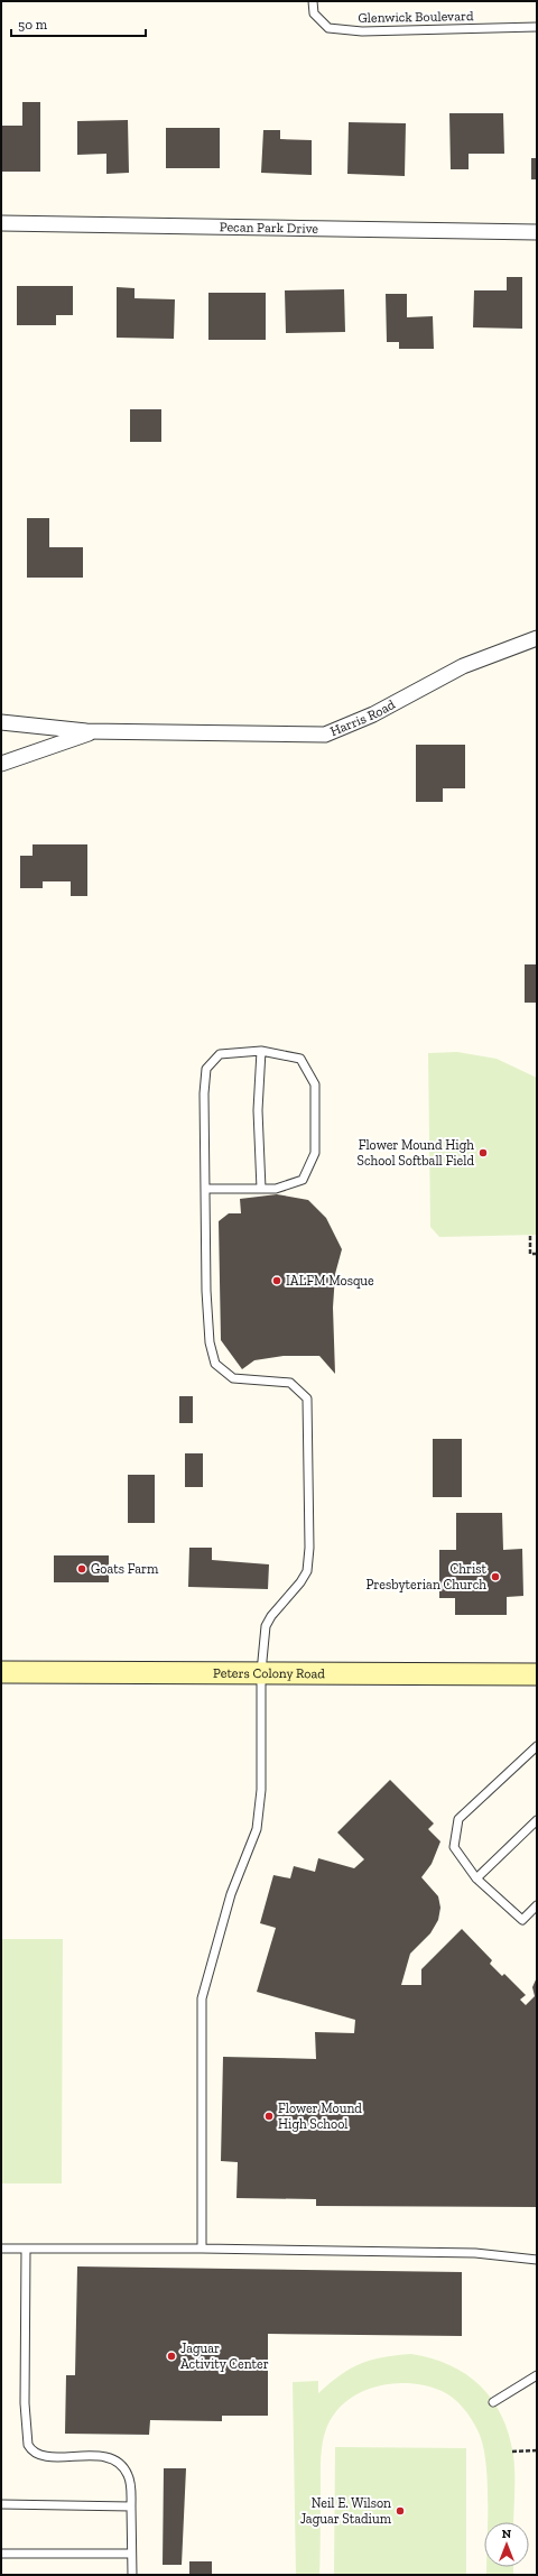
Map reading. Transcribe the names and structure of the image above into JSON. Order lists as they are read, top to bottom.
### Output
{
  "streets": {
    "street": ["Pecan Park Drive", "Harris Road", "Peters Colony Road"],
    "lane": ["Glenwick Boulevard"]
  },
  "places": [
    "Flower Mound High School Softball Field",
    "IALFM Mosque",
    "Goats Farm",
    "Christ Presbyterian Church",
    "Flower Mound High School",
    "Jaguar Activity Center",
    "Neil E. Wilson Jaguar Stadium"
  ],
  "scale_bar": "50 m",
  "north": "top"
}
